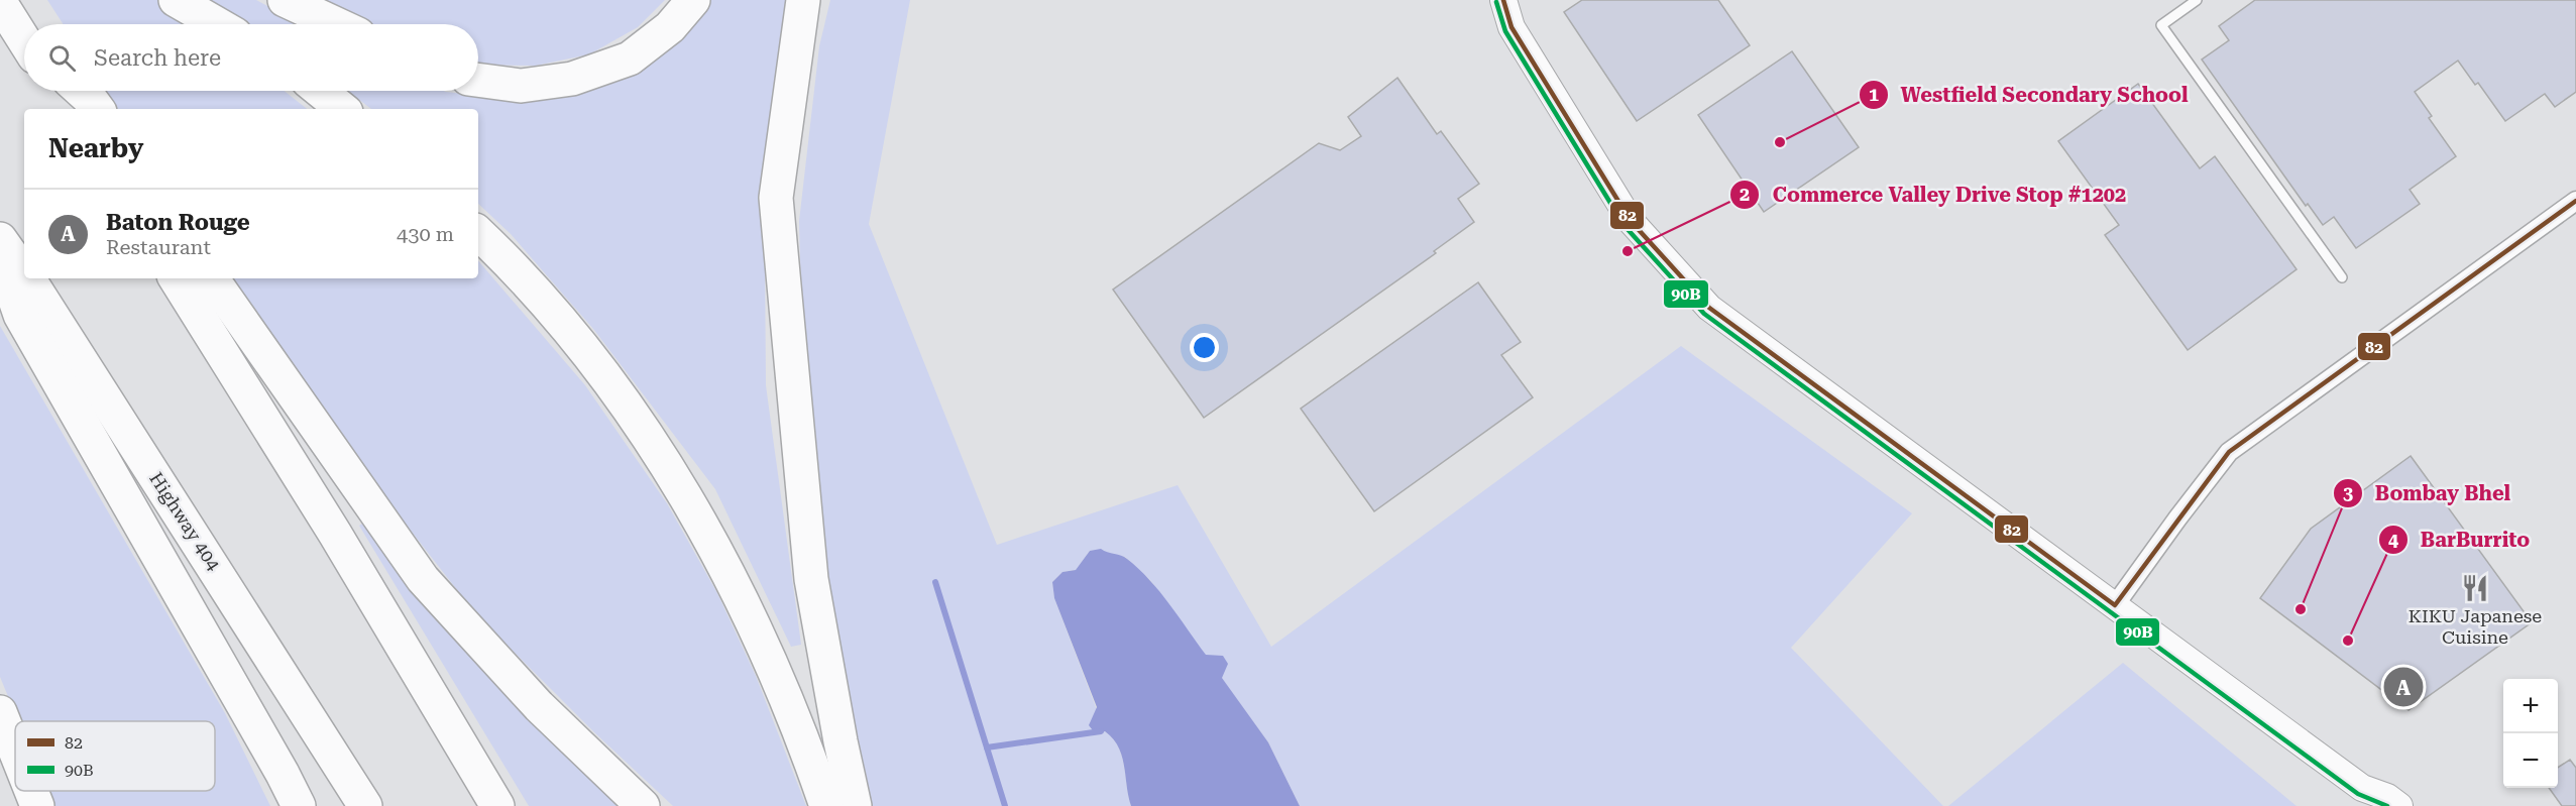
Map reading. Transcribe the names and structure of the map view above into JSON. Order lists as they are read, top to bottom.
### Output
{
  "streets": {
    "highway": ["Highway 404"]
  },
  "places": {
    "other": [
      "Westfield Secondary School",
      "Commerce Valley Drive Stop #1202",
      "Bombay Bhel",
      "BarBurrito"
    ],
    "restaurant": ["KIKU Japanese Cuisine"]
  },
  "lines": ["transit line 82", "transit line 90B"],
  "legend": ["82", "90B"],
  "page": {
    "search": "Search here",
    "heading": "Nearby",
    "list": [
      {
        "mark": "A",
        "name": "Baton Rouge",
        "note": "Restaurant",
        "value": "430 m"
      }
    ],
    "pins": "A",
    "map_buttons": ["+", "−"]
  }
}
